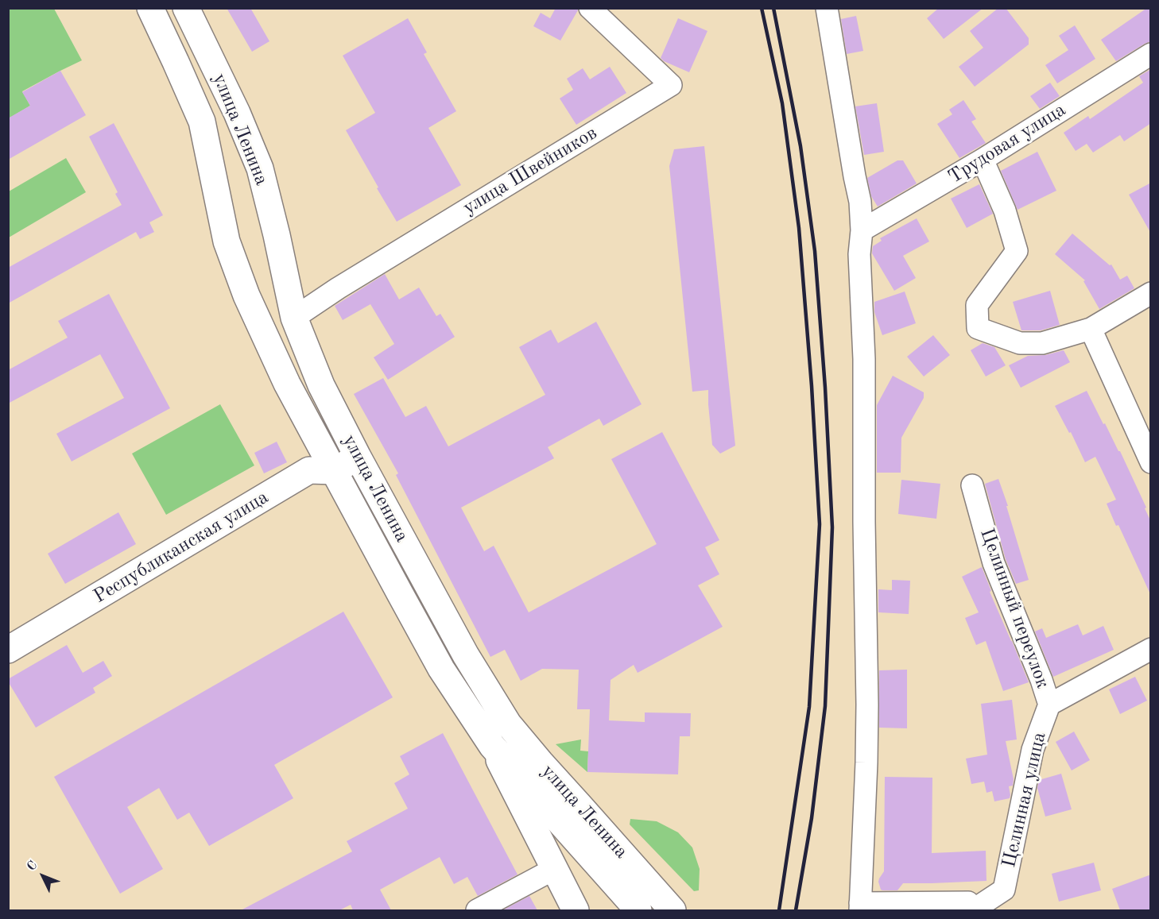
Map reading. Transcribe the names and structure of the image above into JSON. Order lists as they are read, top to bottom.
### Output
{
  "streets": {
    "main road": ["улица Ленина", "Республиканская улица"],
    "street": [
      "Трудовая улица",
      "улица Швейников",
      "Целинный переулок",
      "Целинная улица"
    ]
  },
  "crossings": [
    ["улица Ленина", "улица Швейников"],
    ["улица Ленина", "Республиканская улица"],
    ["Целинный переулок", "Целинная улица"]
  ],
  "north": "top left"
}
